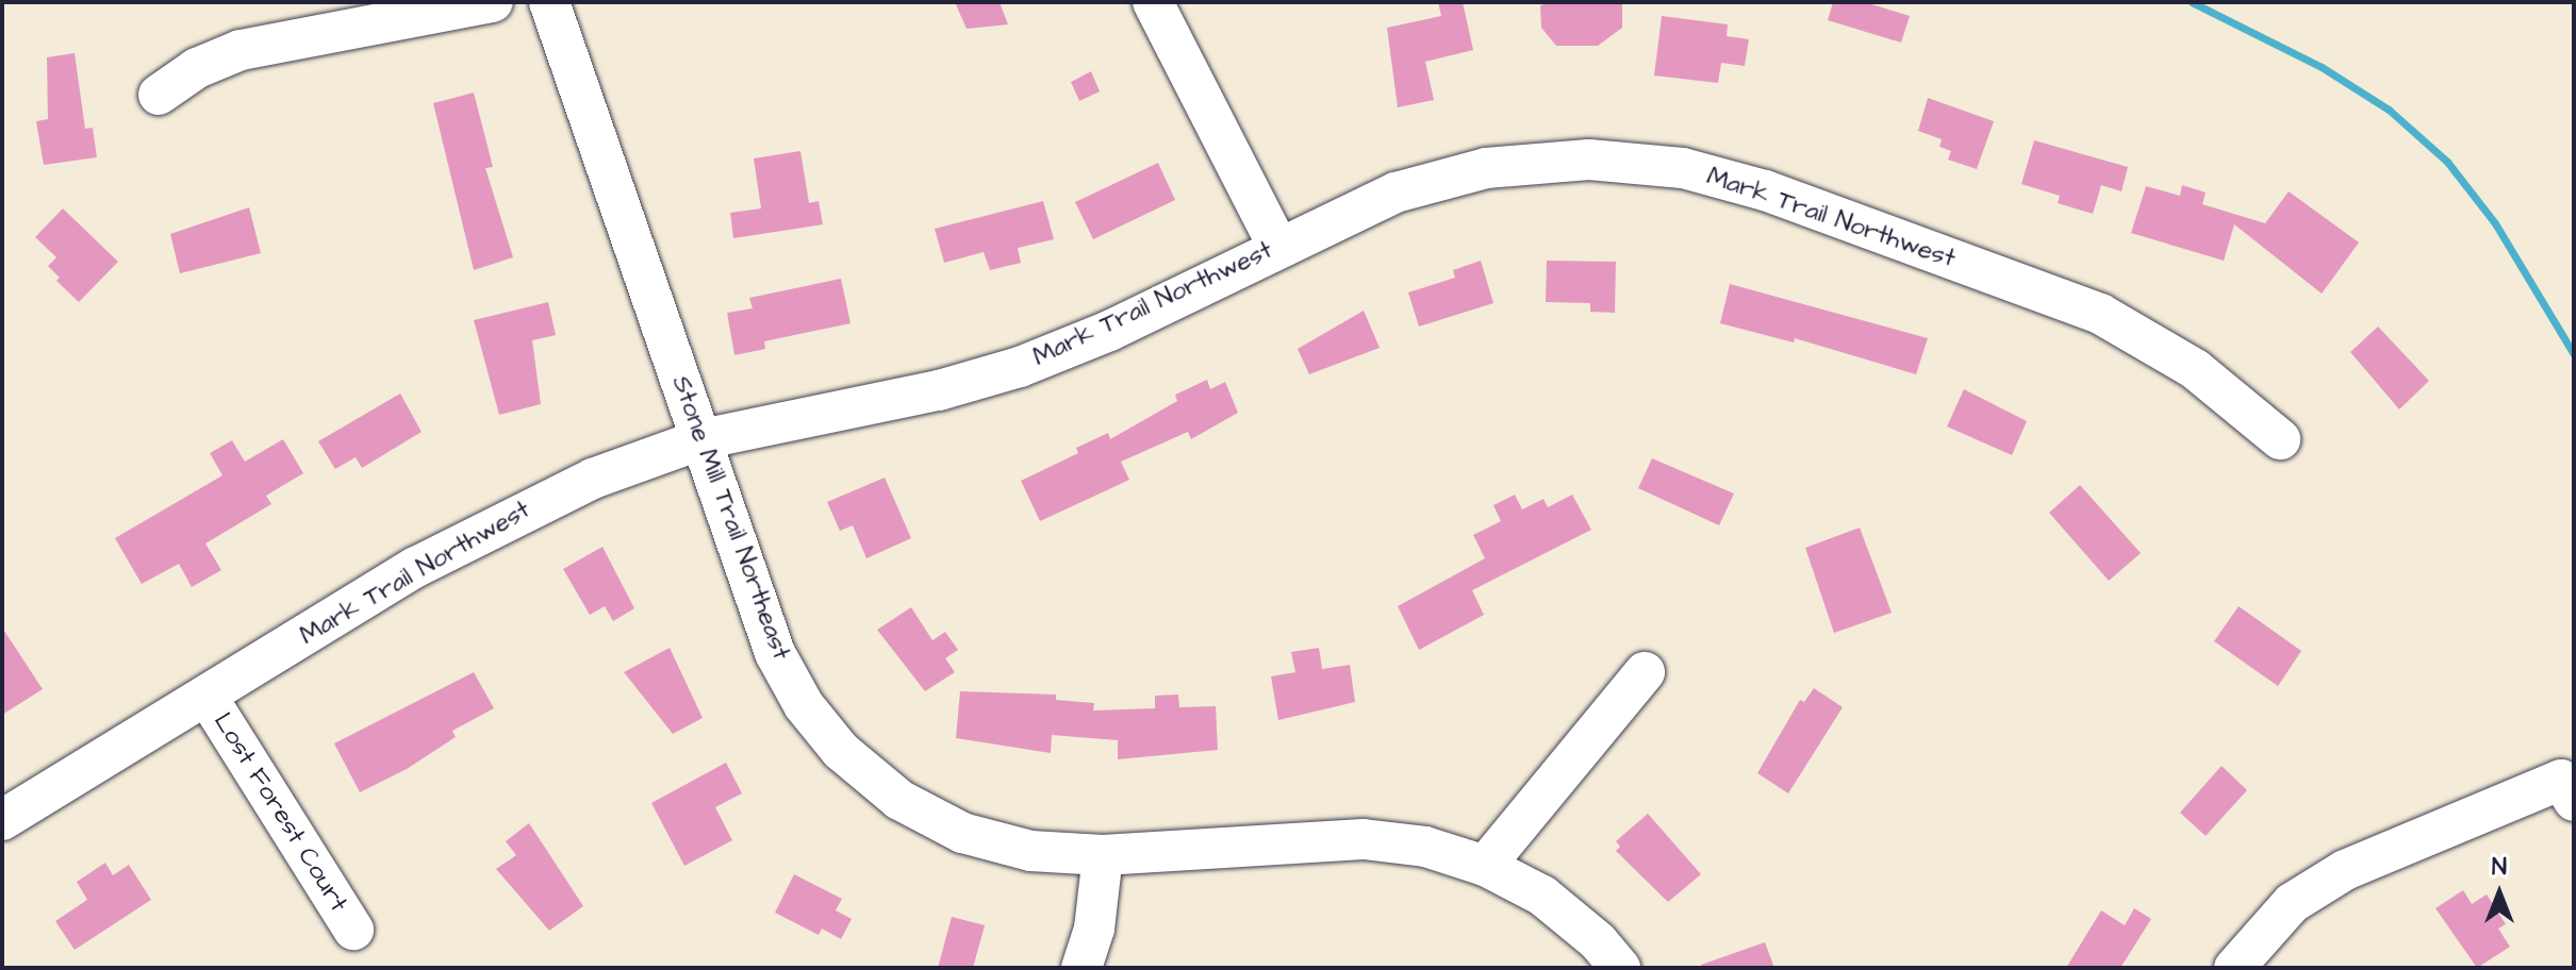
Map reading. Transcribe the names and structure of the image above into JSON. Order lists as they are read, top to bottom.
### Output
{
  "streets": {
    "street": ["Mark Trail Northwest", "Stone Mill Trail Northeast", "Lost Forest Court"]
  },
  "crossings": [
    ["Mark Trail Northwest", "Stone Mill Trail Northeast"],
    ["Mark Trail Northwest", "Lost Forest Court"]
  ],
  "north": "top"
}
